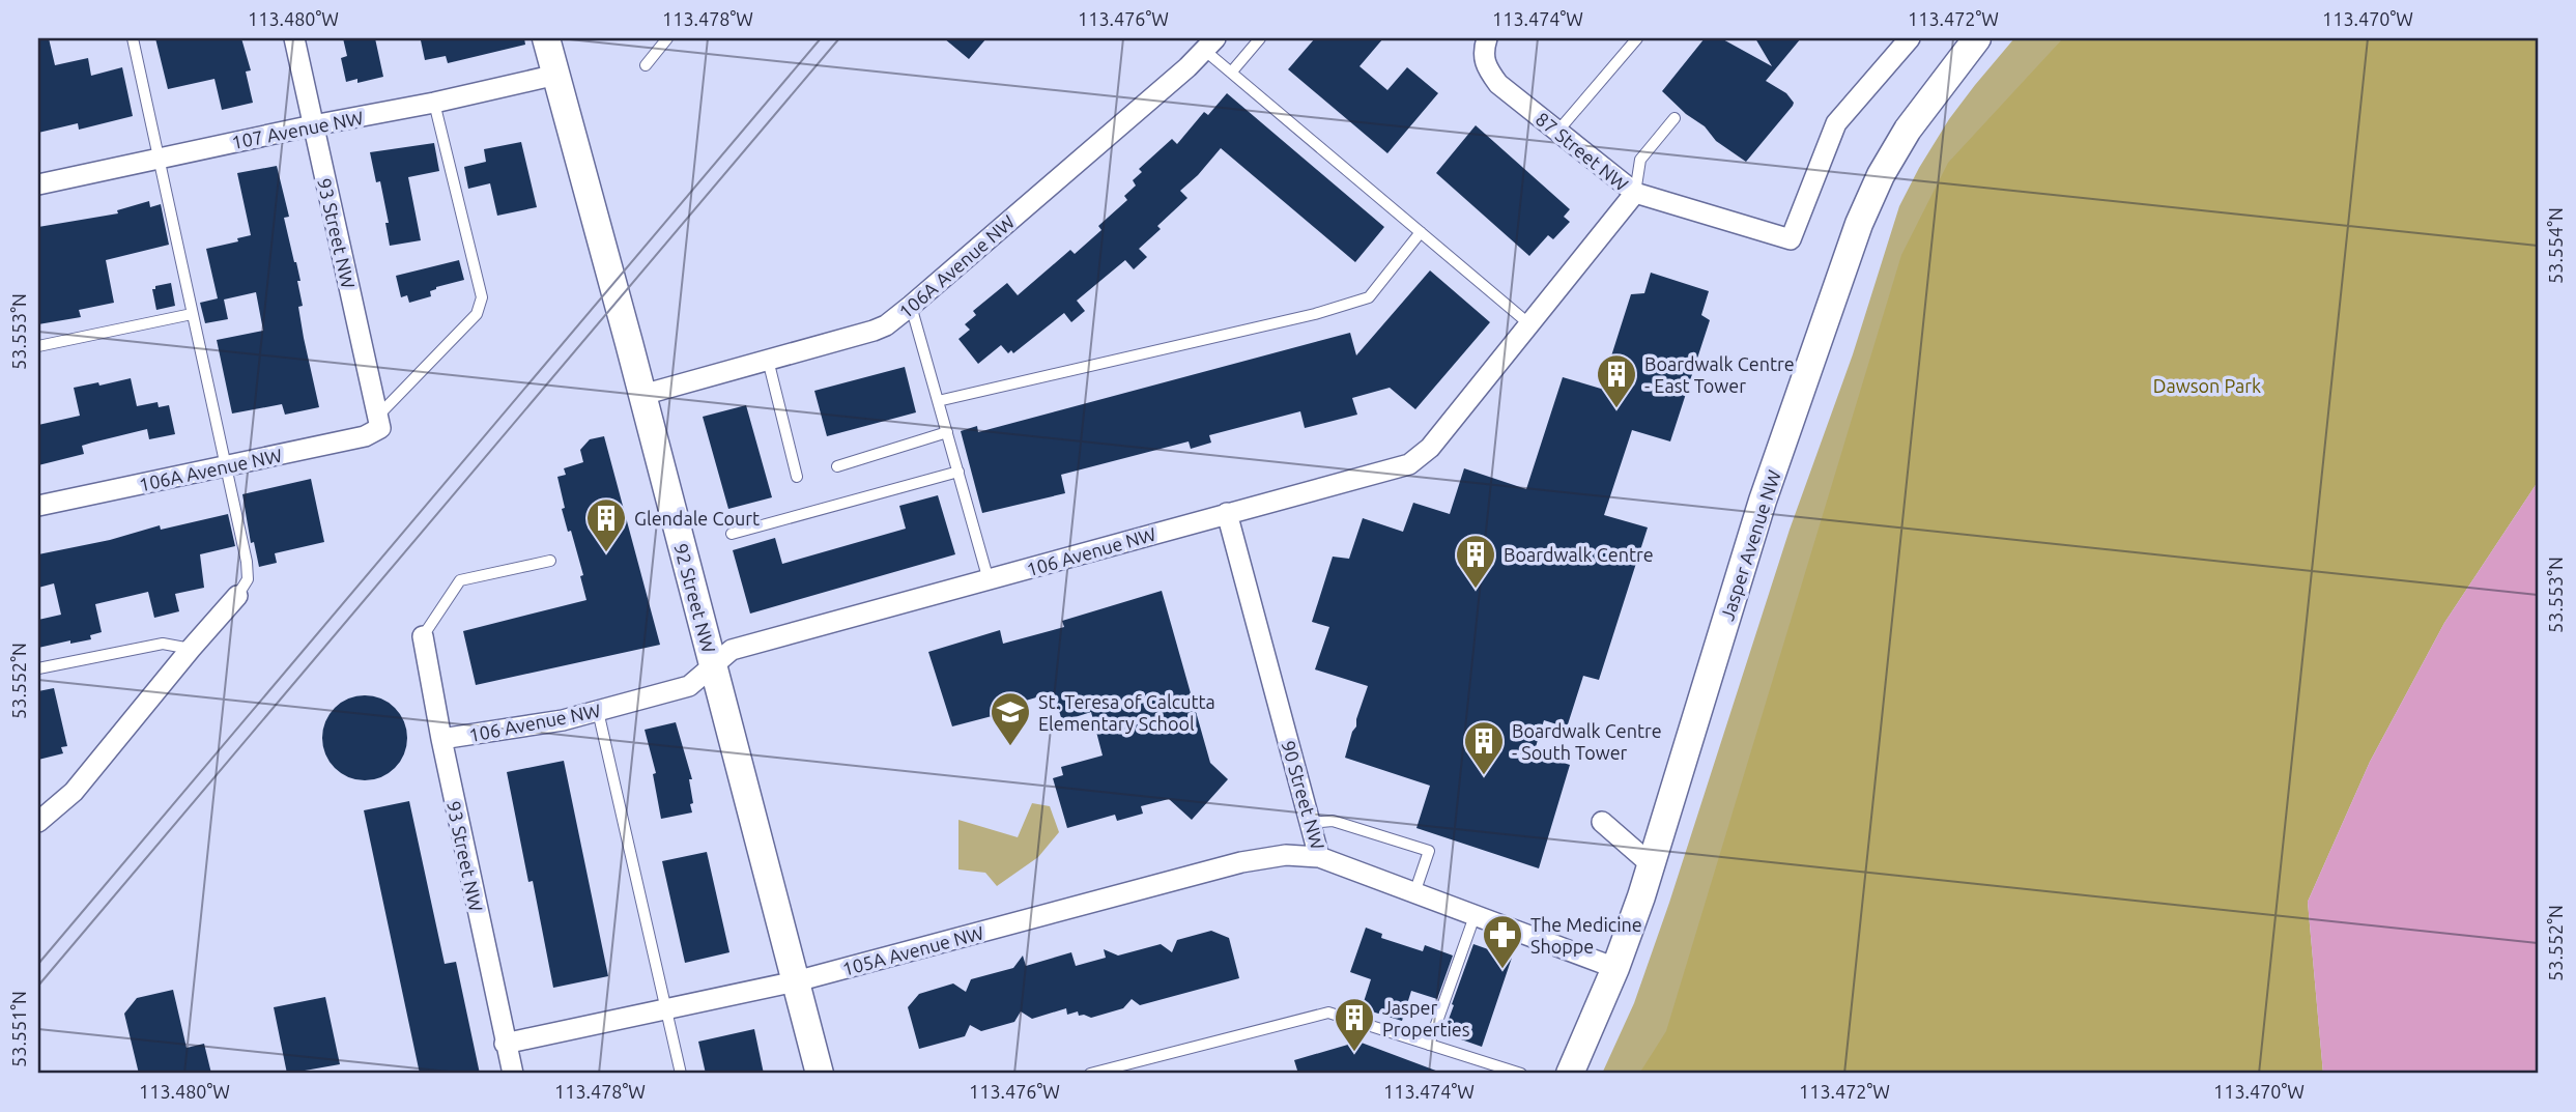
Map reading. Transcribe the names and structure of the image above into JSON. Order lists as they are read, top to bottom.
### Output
{
  "streets": {
    "main road": ["Jasper Avenue NW", "92 Street NW"],
    "street": [
      "107 Avenue NW",
      "87 Street NW",
      "93 Street NW",
      "106A Avenue NW",
      "106 Avenue NW",
      "90 Street NW",
      "105A Avenue NW"
    ]
  },
  "crossings": [
    ["107 Avenue NW", "93 Street NW"],
    ["107 Avenue NW", "92 Street NW"],
    ["87 Street NW", "106 Avenue NW"],
    ["93 Street NW", "106A Avenue NW"],
    ["93 Street NW", "106 Avenue NW"],
    ["93 Street NW", "105A Avenue NW"],
    ["106A Avenue NW", "92 Street NW"],
    ["Jasper Avenue NW", "90 Street NW"],
    ["106 Avenue NW", "92 Street NW"],
    ["106 Avenue NW", "90 Street NW"],
    ["92 Street NW", "105A Avenue NW"],
    ["90 Street NW", "105A Avenue NW"]
  ],
  "parks": ["Dawson Park"],
  "places": {
    "building": [
      "Boardwalk Centre - East Tower",
      "Glendale Court",
      "Boardwalk Centre",
      "Boardwalk Centre - South Tower",
      "Jasper Properties"
    ],
    "school or university": ["St. Teresa of Calcutta Elementary School"],
    "pharmacy": ["The Medicine Shoppe"]
  },
  "coordinates": [
    "113.480°W",
    "113.478°W",
    "113.476°W",
    "113.474°W",
    "113.472°W",
    "113.470°W",
    "53.554°N",
    "53.553°N",
    "53.552°N",
    "53.551°N"
  ]
}
